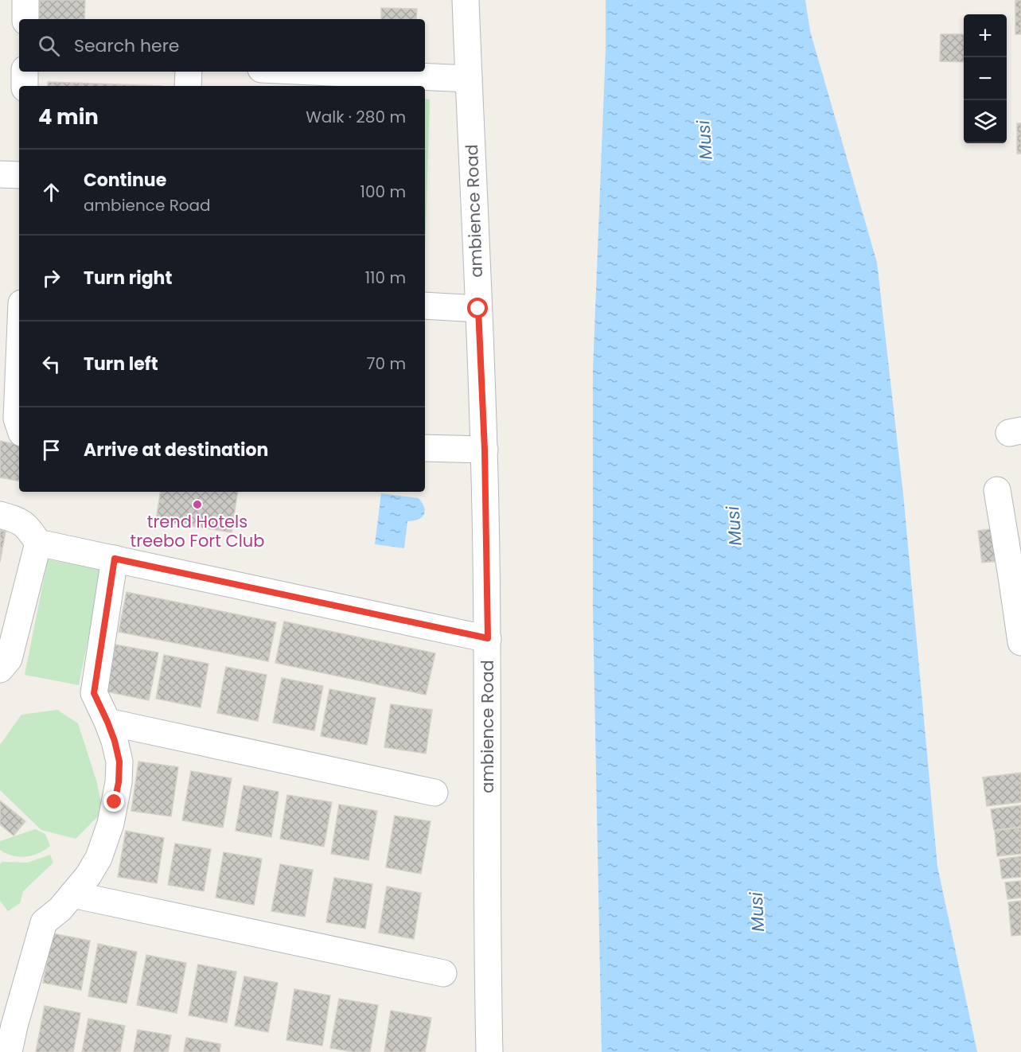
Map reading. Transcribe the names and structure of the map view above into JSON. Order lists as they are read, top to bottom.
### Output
{
  "streets": {
    "street": ["ambience Road"]
  },
  "water": ["Musi"],
  "places": ["trend Hotels treebo Fort Club"],
  "page": {
    "map_buttons": ["+", "−"],
    "search": "Search here",
    "heading": ["4 min", "Walk · 280 m"],
    "list": [
      ["Continue", "ambience Road", "100 m"],
      ["Turn right", "110 m"],
      ["Turn left", "70 m"],
      "Arrive at destination"
    ]
  }
}
